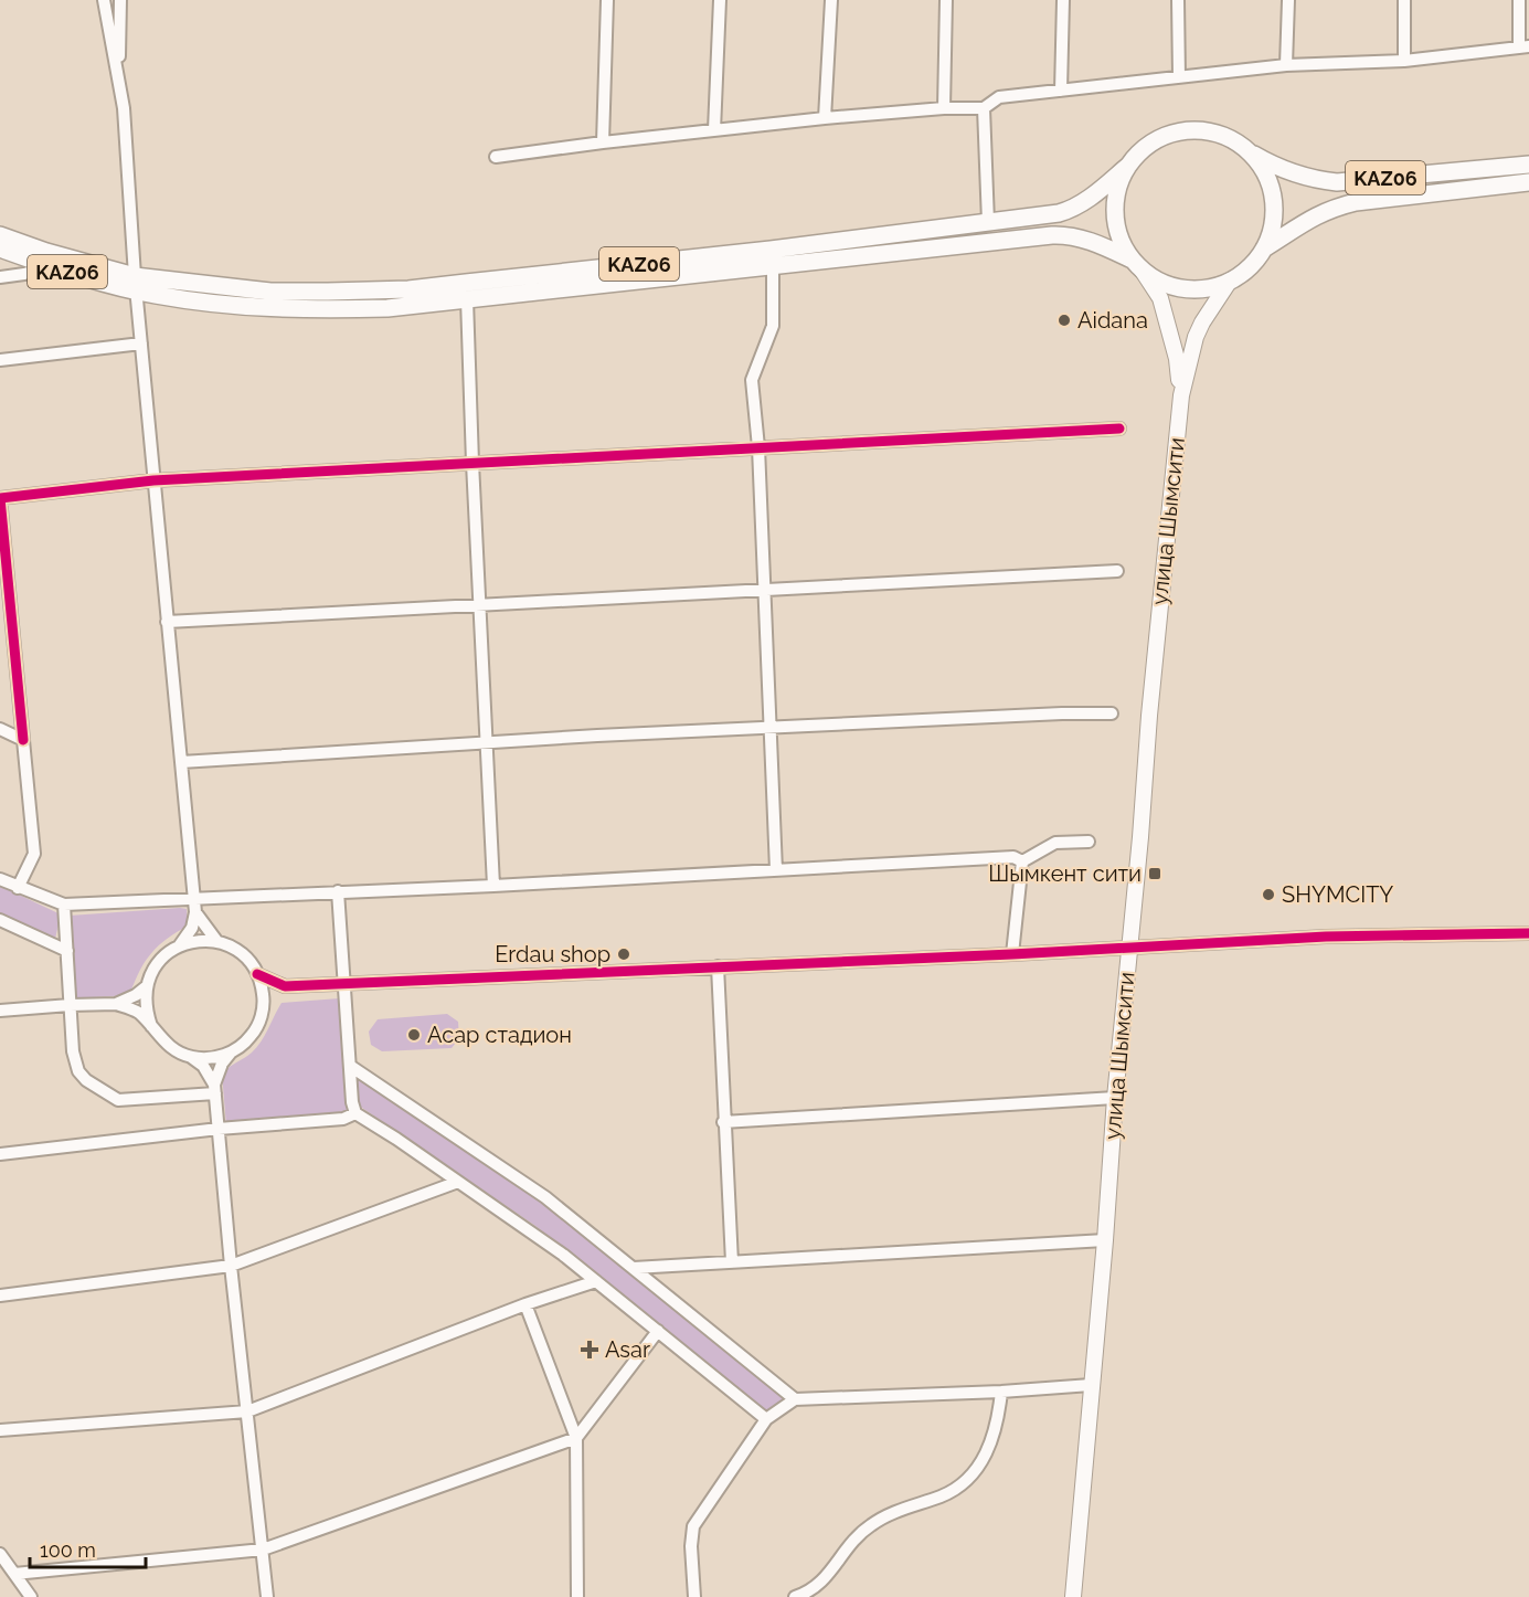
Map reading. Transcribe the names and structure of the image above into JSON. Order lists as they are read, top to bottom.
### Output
{
  "streets": {
    "highway": ["KАZ06"],
    "main road": ["улица Шымсити"]
  },
  "crossings": [
    ["KАZ06", "улица Шымсити"]
  ],
  "places": {
    "other": [
      "Aidana",
      "SHYMCITY",
      "Erdau shop",
      "Асар стадион"
    ],
    "transit": ["Шымкент сити"],
    "health": ["Asar"]
  },
  "scale_bar": "100 m"
}
